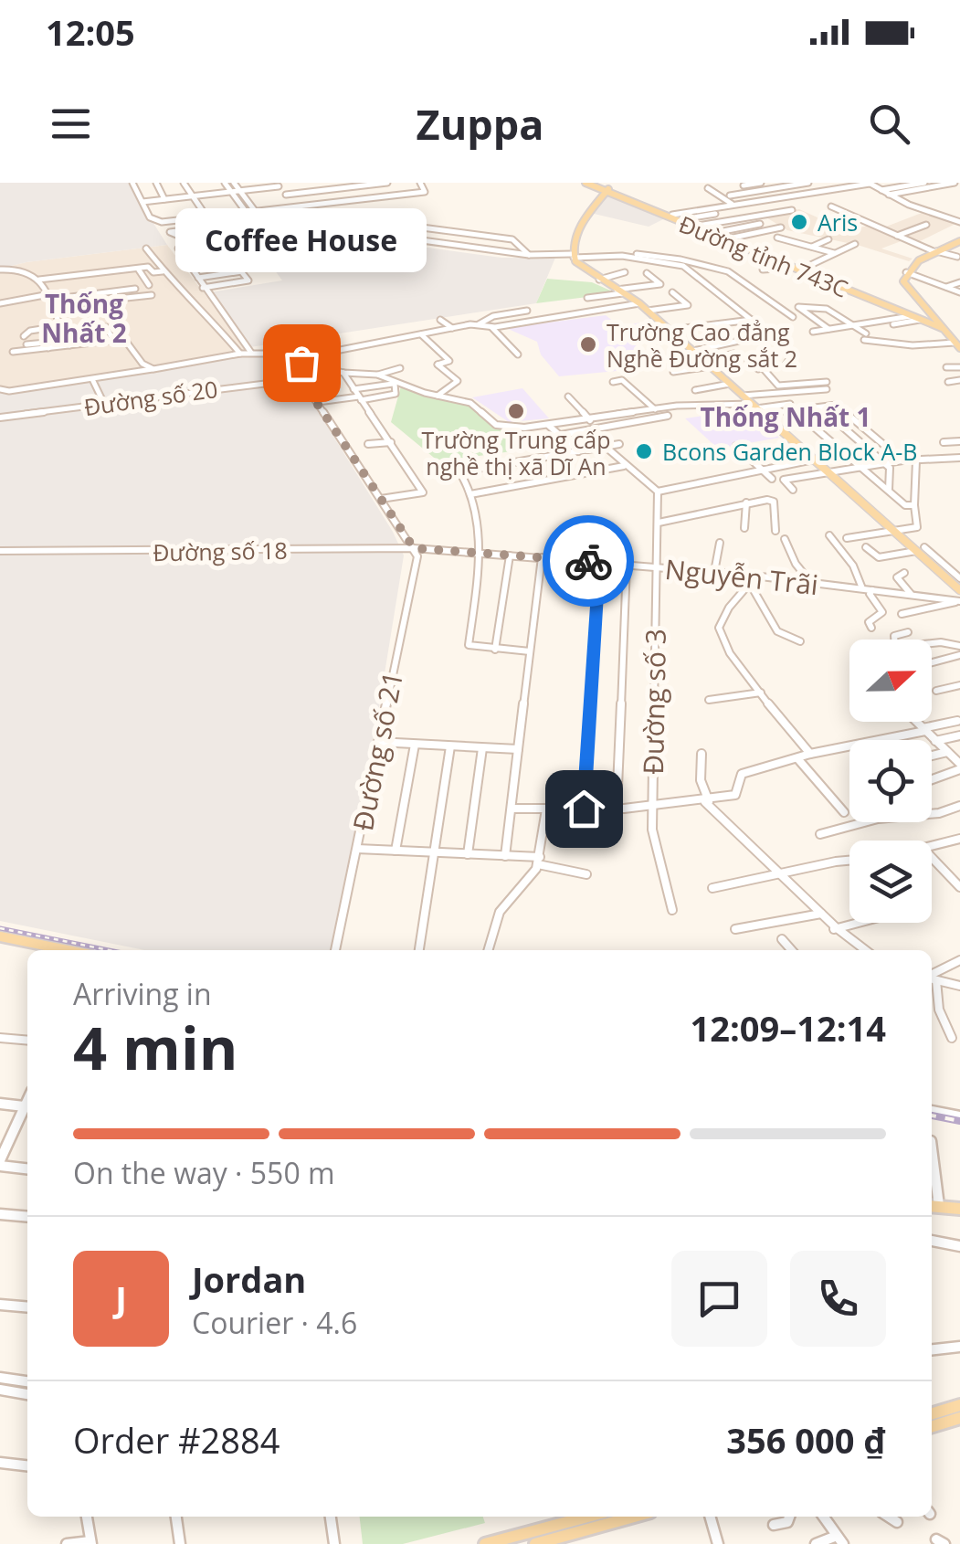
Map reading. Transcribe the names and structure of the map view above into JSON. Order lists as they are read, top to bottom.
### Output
{
  "streets": {
    "main road": ["Đường tỉnh 743C"],
    "street": [
      "Đường số 20",
      "Đường số 18",
      "Nguyễn Trãi",
      "Đường số 3",
      "Đường số 21"
    ]
  },
  "crossings": [
    ["Đường số 18", "Nguyễn Trãi"],
    ["Đường số 18", "Đường số 21"],
    ["Nguyễn Trãi", "Đường số 3"],
    ["Nguyễn Trãi", "Đường số 21"]
  ],
  "districts": ["Thống Nhất 2", "Thống Nhất 1"],
  "places": [
    "Aris",
    "Trường Cao đẳng Nghề Đường sắt 2",
    "Coffee House",
    "Trường Trung cấp nghề thị xã Dĩ An",
    "Bcons Garden Block A-B"
  ],
  "north": "right",
  "page": {
    "status": "12:05",
    "header": "Zuppa",
    "bubble": "Coffee House",
    "heading": ["4 min", "Arriving in", "12:09–12:14"],
    "panel": [
      "Jordan",
      "Courier · 4.6",
      "Order #2884",
      "356 000 ₫"
    ],
    "bar": "On the way · 550 m",
    "round": "J"
  }
}
